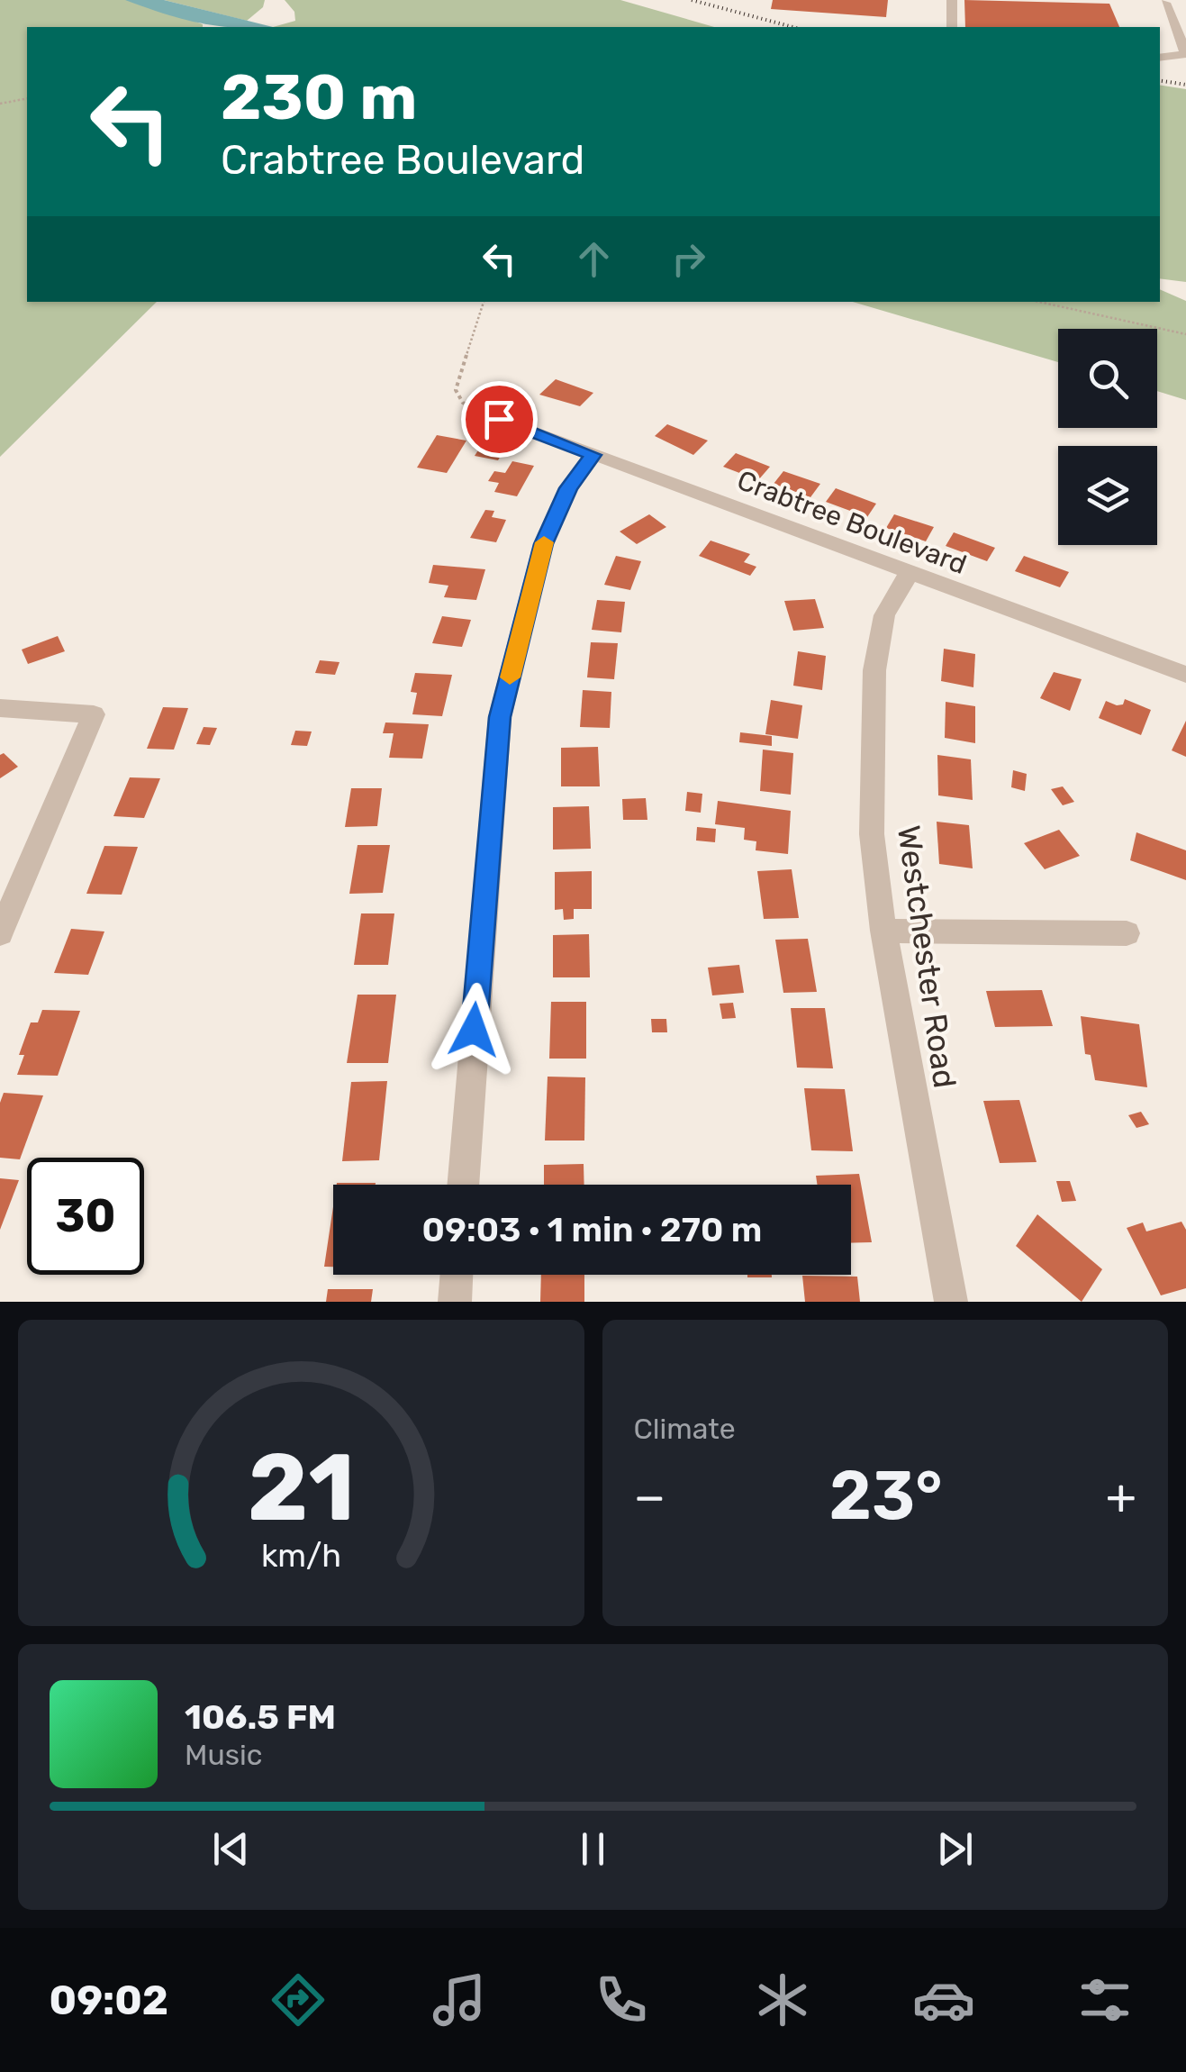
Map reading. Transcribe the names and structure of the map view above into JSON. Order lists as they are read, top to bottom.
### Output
{
  "streets": {
    "street": ["Crabtree Boulevard", "Westchester Road"]
  },
  "crossings": [
    ["Crabtree Boulevard", "Westchester Road"]
  ],
  "page": {
    "turn": ["230 m", "Crabtree Boulevard"],
    "limit": "30",
    "trip": "09:03 · 1 min · 270 m",
    "tile": "Climate",
    "heat": ["−", "23°", "+"],
    "song": ["106.5 FM", "Music"],
    "tabs": "09:02",
    "gauge": ["21", "km/h"]
  }
}
